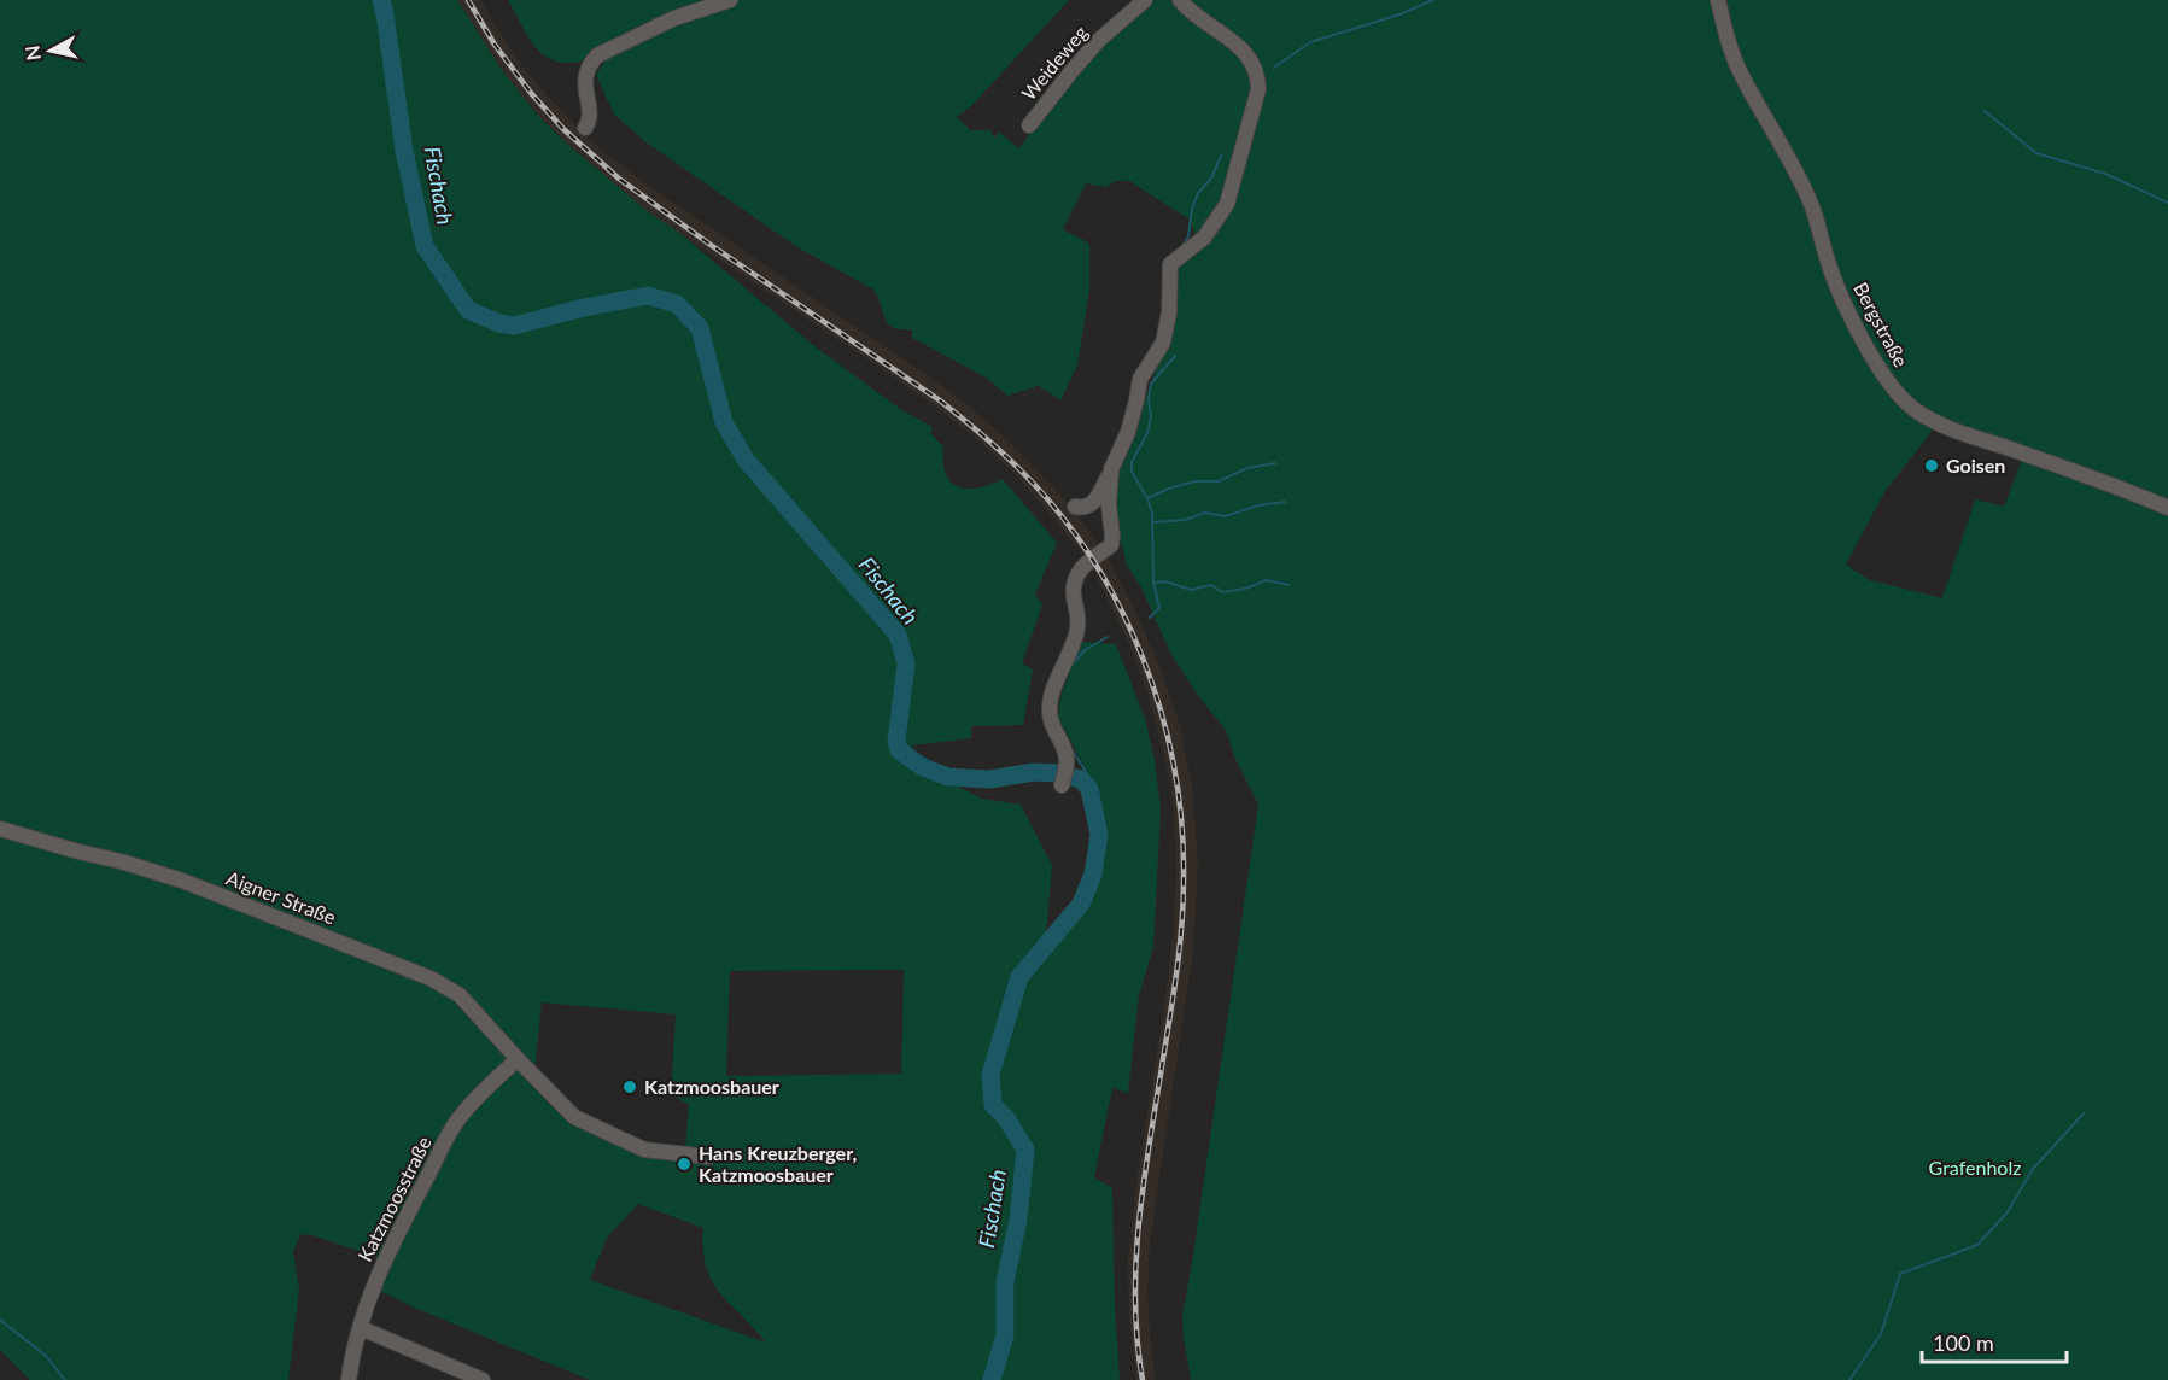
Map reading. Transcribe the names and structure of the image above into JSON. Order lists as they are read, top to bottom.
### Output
{
  "streets": {
    "street": [
      "Weideweg",
      "Bergstraße",
      "Aigner Straße",
      "Katzmoosstraße"
    ]
  },
  "crossings": [
    ["Aigner Straße", "Katzmoosstraße"]
  ],
  "water": ["Fischach"],
  "parks": ["Grafenholz"],
  "places": ["Goisen", "Katzmoosbauer", "Hans Kreuzberger, Katzmoosbauer"],
  "scale_bar": "100 m",
  "north": "left"
}
